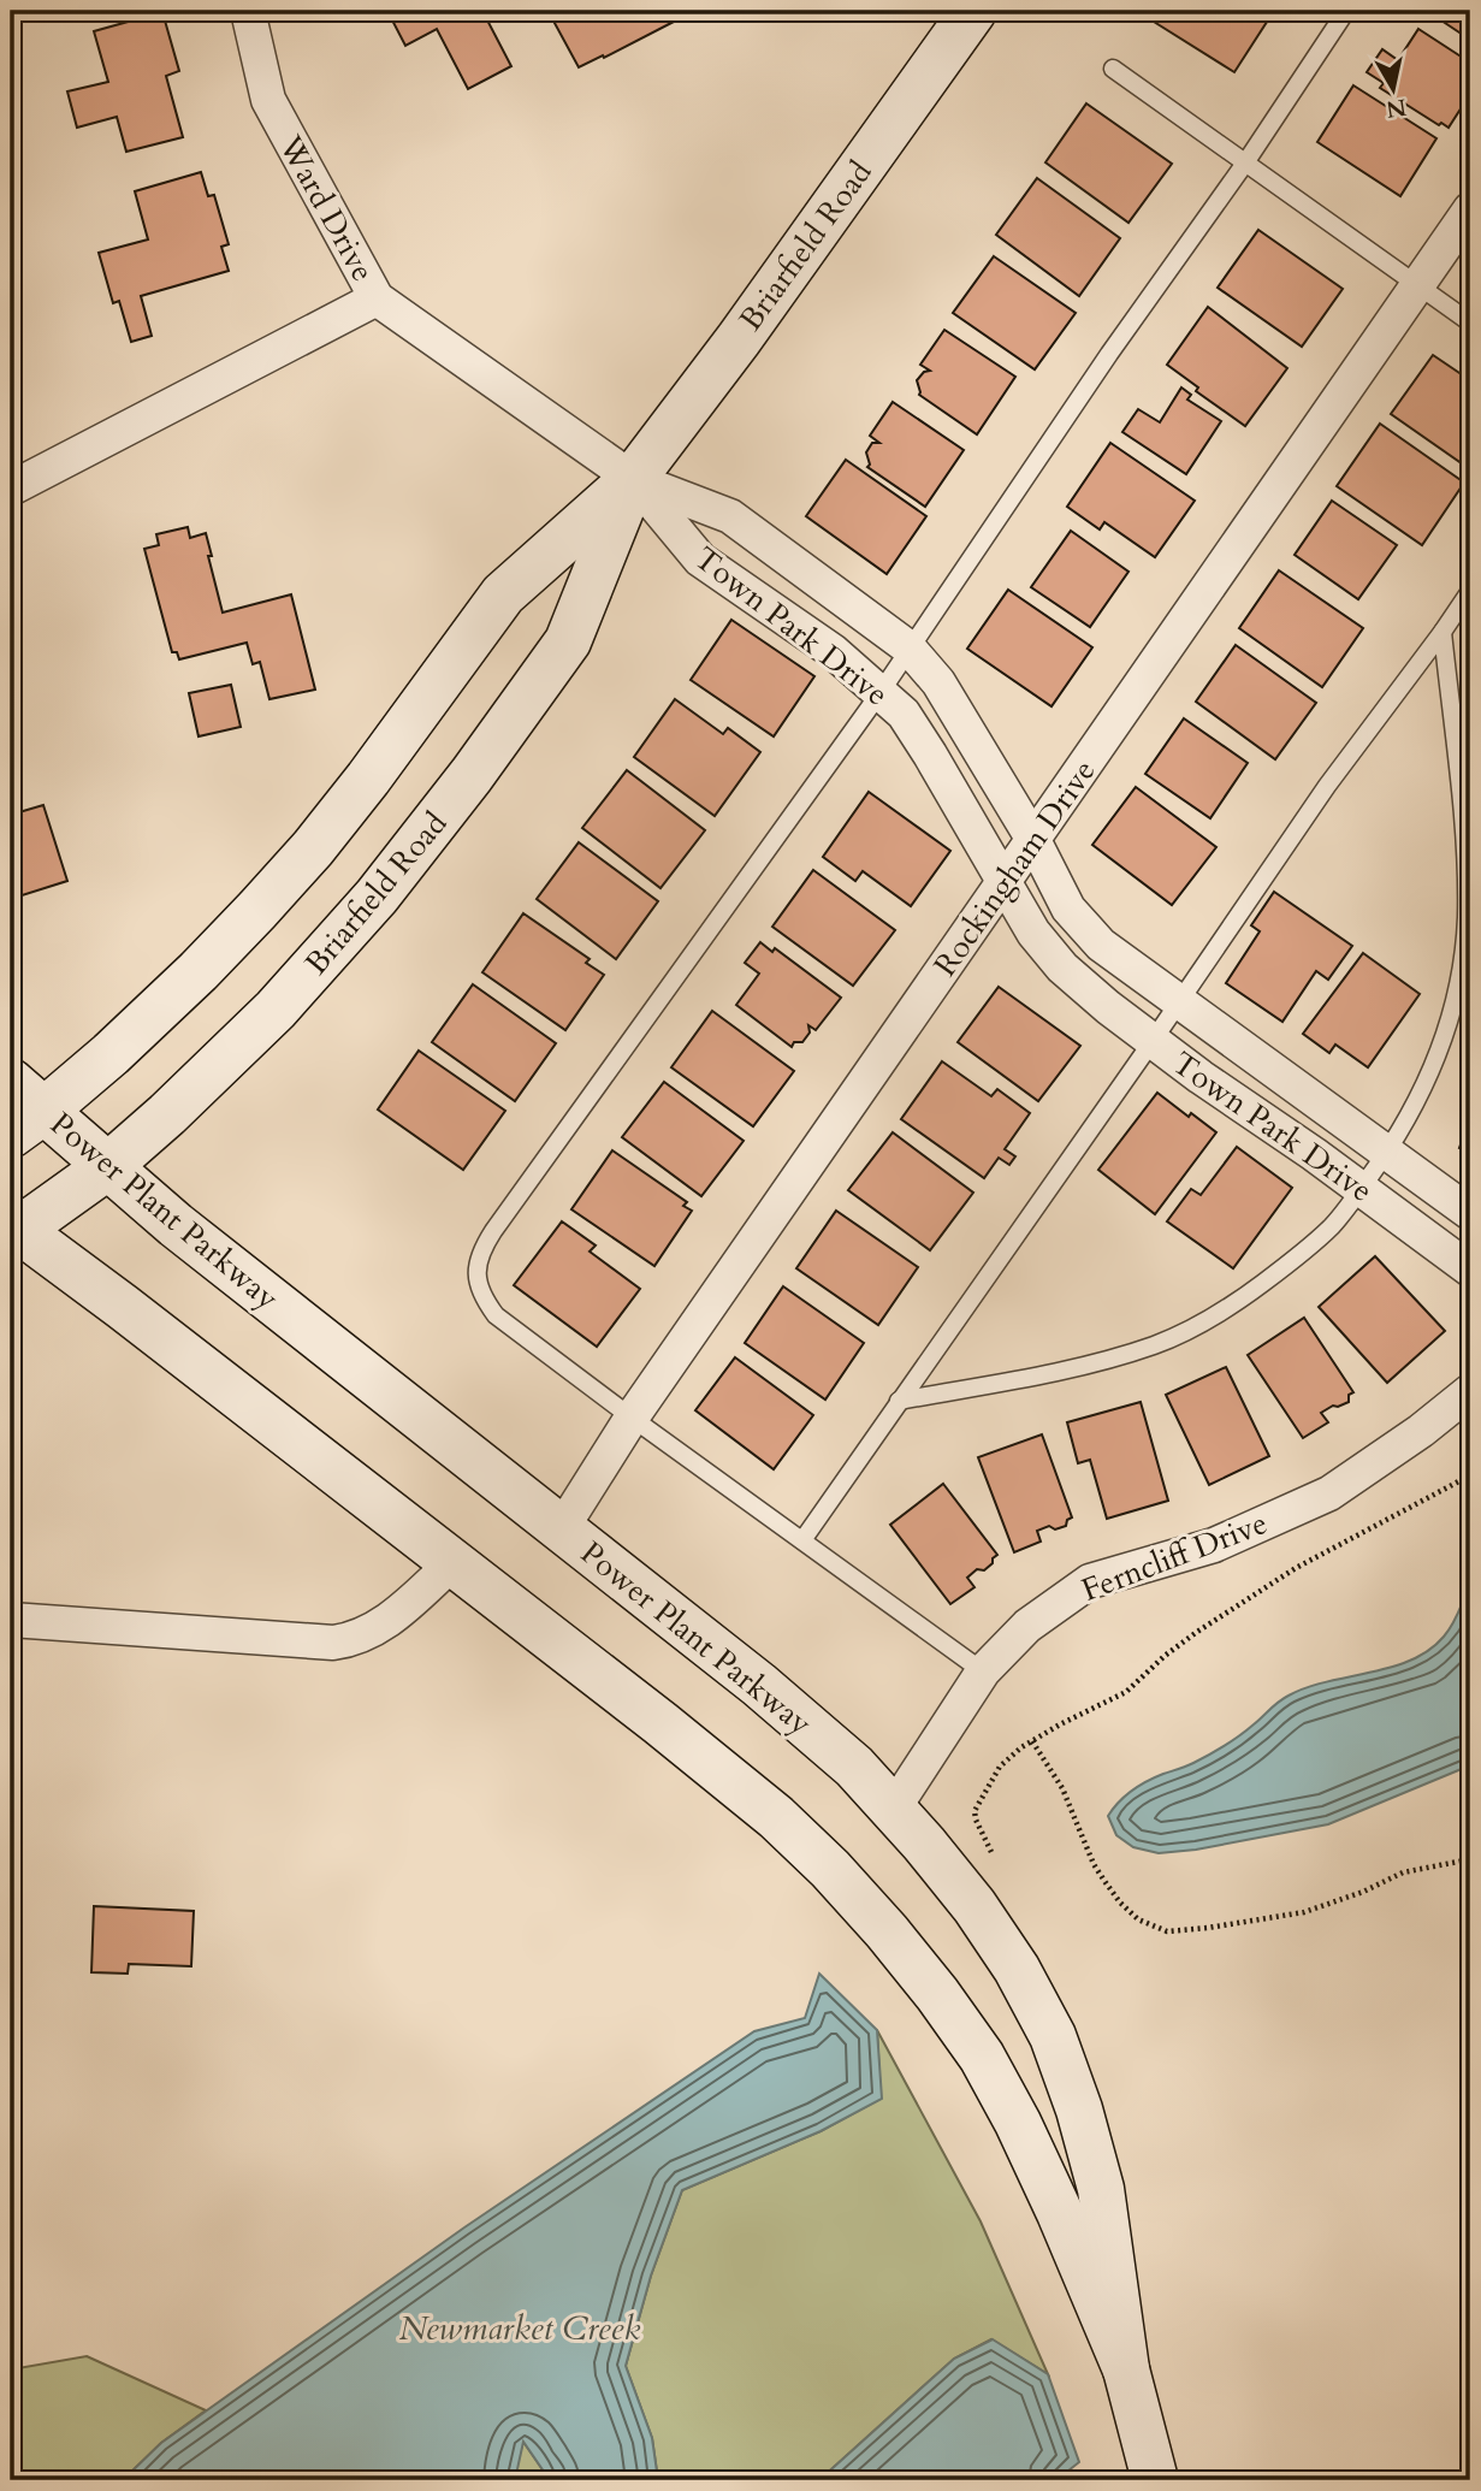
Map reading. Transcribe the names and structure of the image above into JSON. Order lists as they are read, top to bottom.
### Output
{
  "streets": {
    "main road": ["Briarfield Road", "Power Plant Parkway"],
    "street": [
      "Ward Drive",
      "Town Park Drive",
      "Rockingham Drive",
      "Ferncliff Drive"
    ]
  },
  "crossings": [
    ["Ward Drive", "Briarfield Road"],
    ["Ward Drive", "Town Park Drive"],
    ["Briarfield Road", "Town Park Drive"],
    ["Briarfield Road", "Power Plant Parkway"],
    ["Town Park Drive", "Rockingham Drive"],
    ["Rockingham Drive", "Power Plant Parkway"],
    ["Power Plant Parkway", "Ferncliff Drive"]
  ],
  "water": ["Newmarket Creek"],
  "north": "bottom"
}
